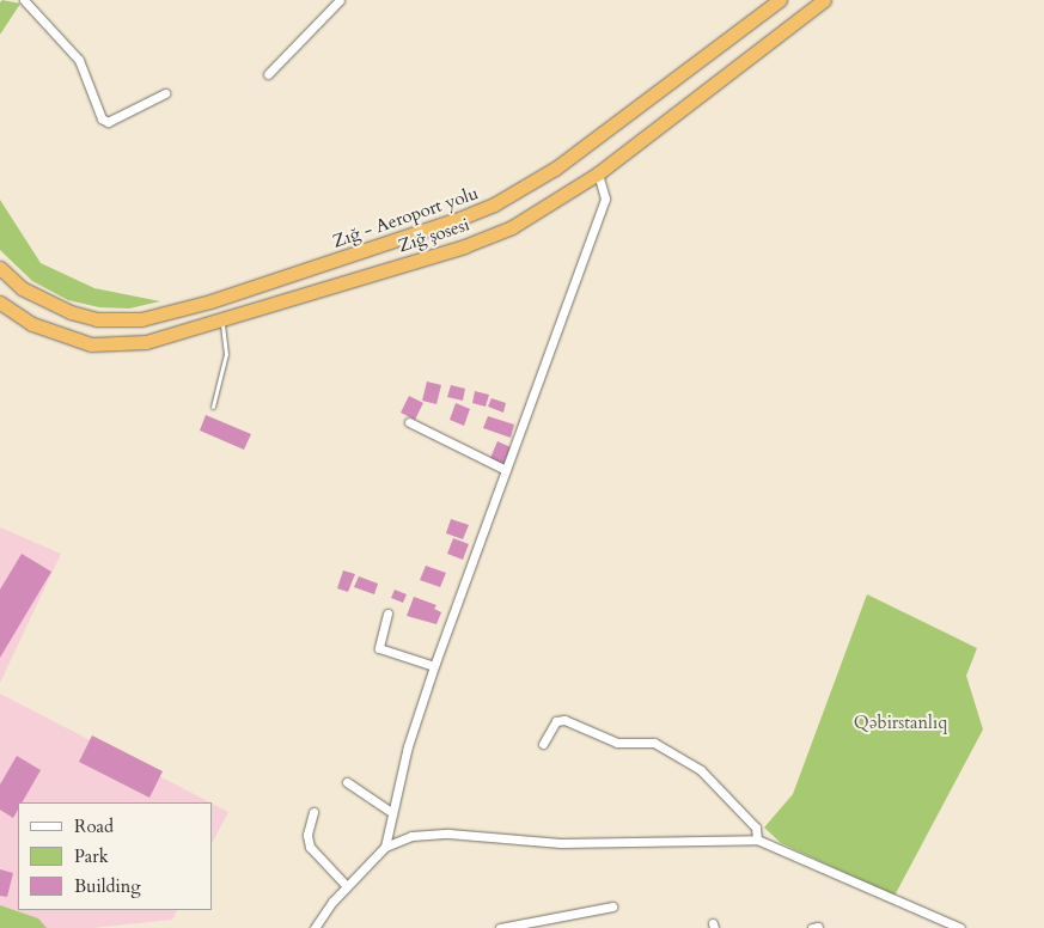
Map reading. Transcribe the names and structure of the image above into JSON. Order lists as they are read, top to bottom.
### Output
{
  "streets": {
    "highway": ["Zığ - Aeroport yolu", "Zığ şosesi"]
  },
  "parks": ["Qəbirstanlıq"],
  "legend": ["Road", "Park", "Building"]
}
